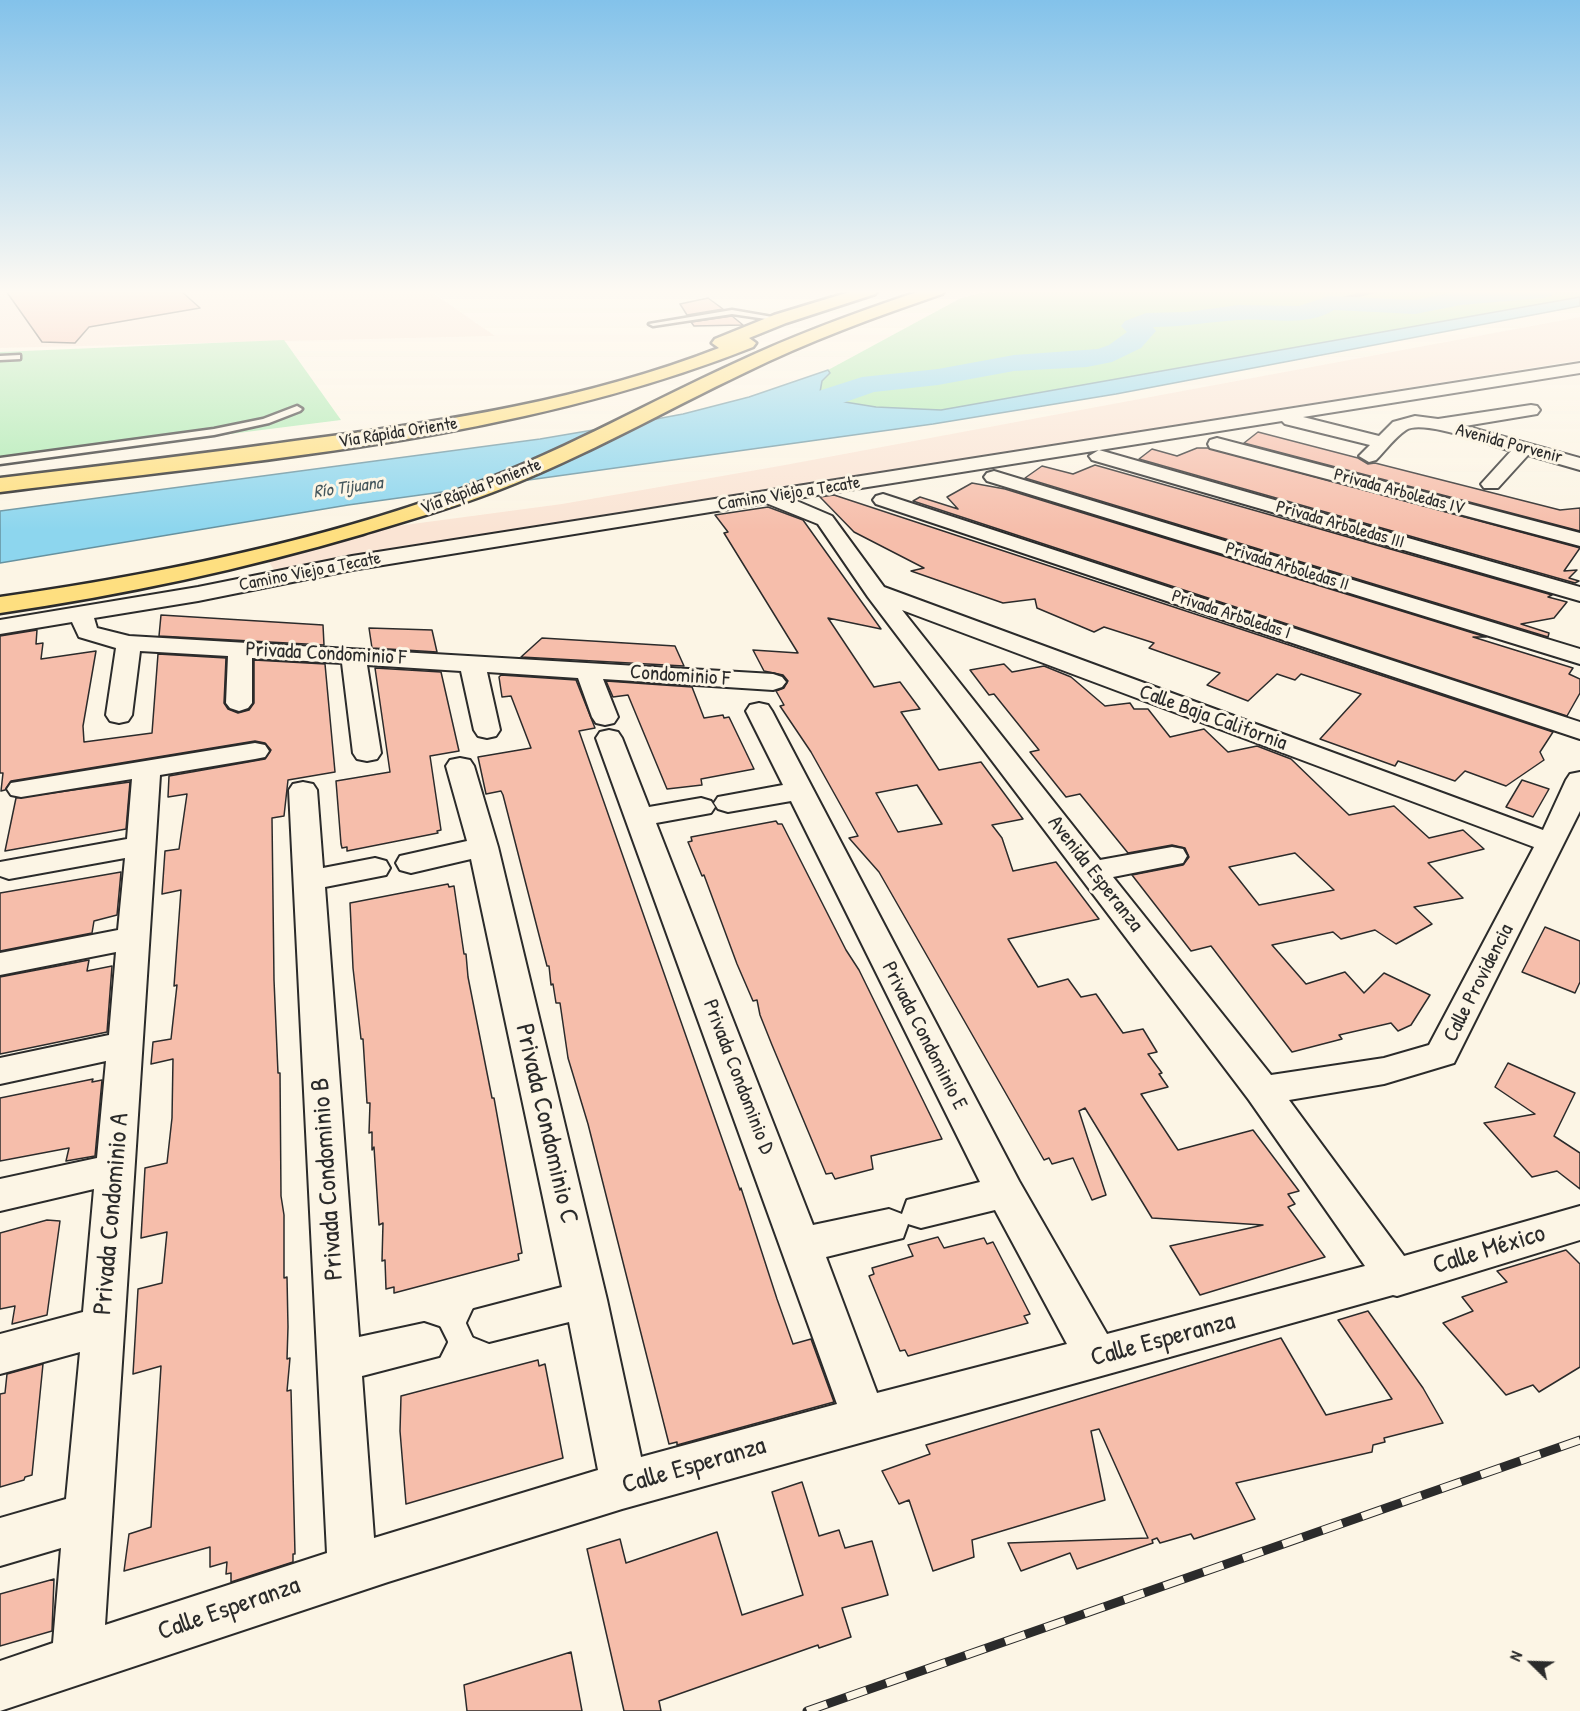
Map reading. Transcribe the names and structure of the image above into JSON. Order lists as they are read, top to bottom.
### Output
{
  "streets": {
    "highway": ["Vía Rápida Oriente", "Vía Rápida Poniente"],
    "street": [
      "Avenida Porvenir",
      "Privada Arboledas IV",
      "Camino Viejo a Tecate",
      "Privada Arboledas III",
      "Privada Arboledas II",
      "Privada Arboledas I",
      "Privada Condominio F",
      "Condominio F",
      "Calle Baja California",
      "Avenida Esperanza",
      "Calle Providencia",
      "Privada Condominio E",
      "Privada Condominio D",
      "Privada Condominio C",
      "Privada Condominio B",
      "Privada Condominio A",
      "Calle México",
      "Calle Esperanza"
    ]
  },
  "crossings": [
    ["Camino Viejo a Tecate", "Privada Condominio F"],
    ["Camino Viejo a Tecate", "Avenida Esperanza"],
    ["Privada Condominio F", "Condominio F"],
    ["Privada Condominio F", "Privada Condominio D"],
    ["Condominio F", "Privada Condominio E"],
    ["Condominio F", "Privada Condominio D"],
    ["Calle Baja California", "Avenida Esperanza"],
    ["Calle Baja California", "Calle Providencia"],
    ["Avenida Esperanza", "Calle Providencia"],
    ["Avenida Esperanza", "Calle México"],
    ["Avenida Esperanza", "Calle Esperanza"],
    ["Privada Condominio E", "Calle Esperanza"],
    ["Privada Condominio D", "Calle Esperanza"],
    ["Privada Condominio C", "Calle Esperanza"],
    ["Privada Condominio B", "Calle Esperanza"],
    ["Privada Condominio A", "Calle Esperanza"],
    ["Calle México", "Calle Esperanza"]
  ],
  "water": ["Río Tijuana"],
  "north": "top left"
}
